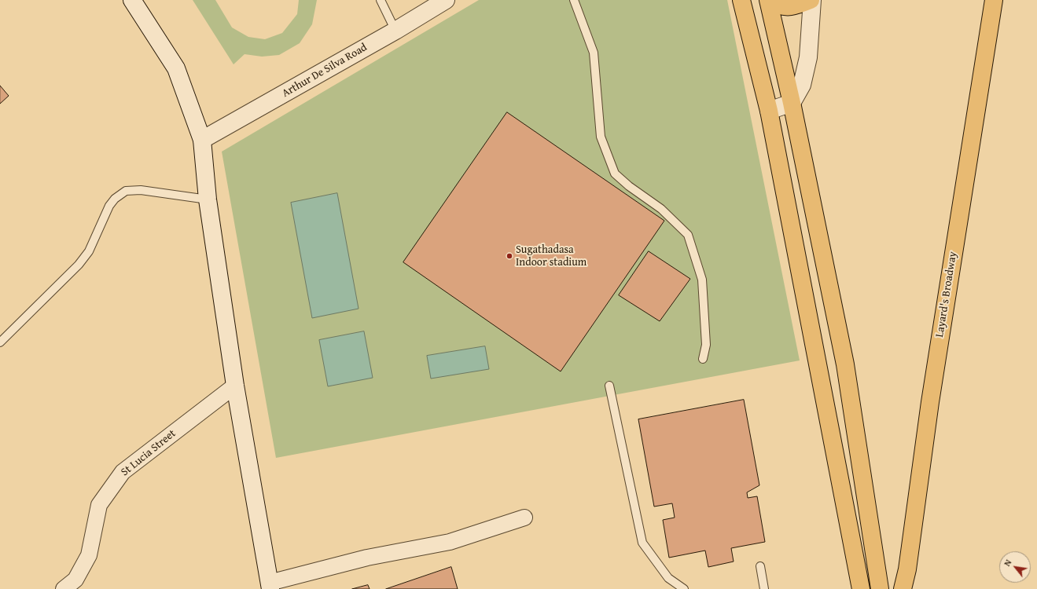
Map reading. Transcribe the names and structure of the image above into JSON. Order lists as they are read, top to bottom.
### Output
{
  "streets": {
    "main road": ["Arthur De Silva Road", "Layard's Broadway"],
    "street": ["St Lucia Street"]
  },
  "places": ["Sugathadasa Indoor stadium"],
  "north": "top left"
}
